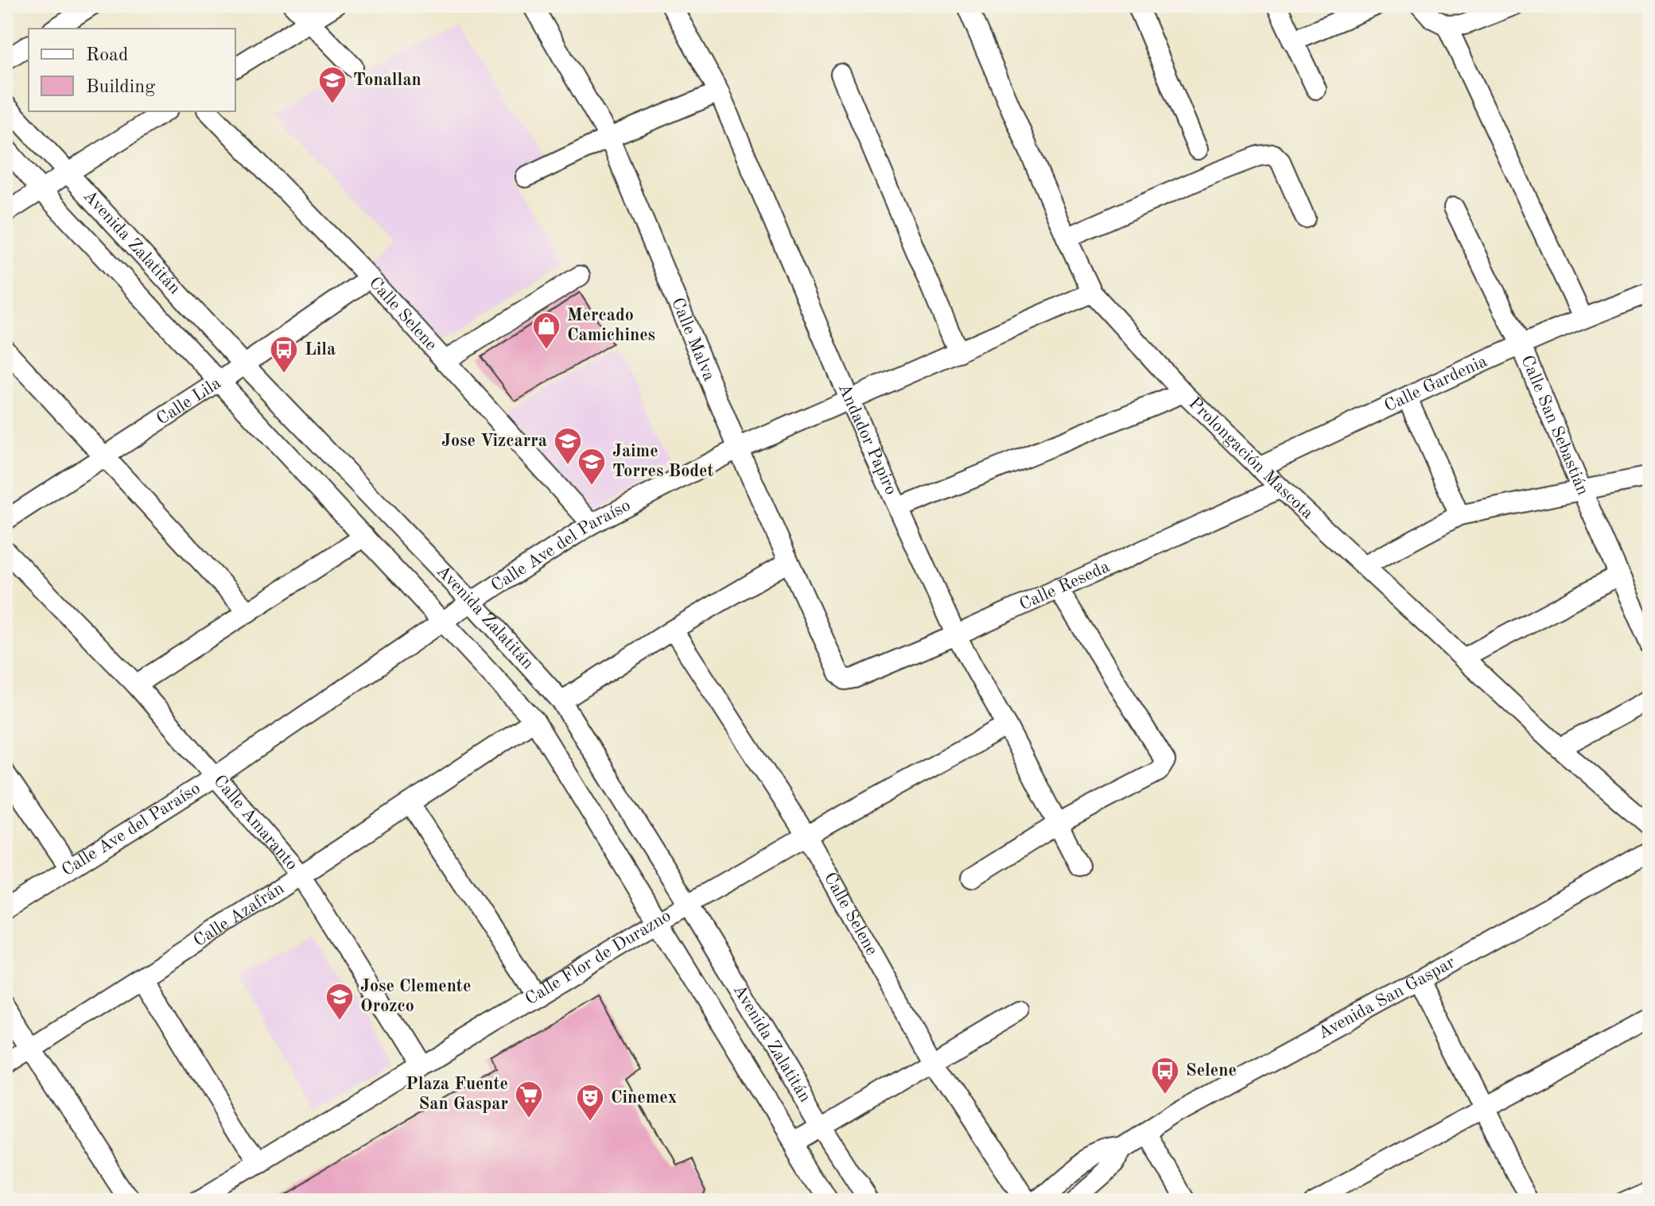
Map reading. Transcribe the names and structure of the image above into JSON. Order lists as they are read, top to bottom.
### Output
{
  "streets": {
    "street": [
      "Avenida Zalatitán",
      "Calle Selene",
      "Calle Malva",
      "Calle Gardenia",
      "Calle Lila",
      "Calle San Sebastián",
      "Andador Papiro",
      "Prolongación Mascota",
      "Calle Ave del Paraíso",
      "Calle Reseda",
      "Calle Amaranto",
      "Calle Azafrán",
      "Calle Flor de Durazno",
      "Avenida San Gaspar"
    ]
  },
  "crossings": [
    ["Avenida Zalatitán", "Calle Lila"],
    ["Avenida Zalatitán", "Calle Ave del Paraíso"],
    ["Avenida Zalatitán", "Calle Azafrán"],
    ["Avenida Zalatitán", "Calle Flor de Durazno"],
    ["Calle Selene", "Calle Lila"],
    ["Calle Selene", "Calle Ave del Paraíso"],
    ["Calle Selene", "Calle Flor de Durazno"],
    ["Calle Malva", "Calle Ave del Paraíso"],
    ["Calle Malva", "Calle Reseda"],
    ["Calle Gardenia", "Calle San Sebastián"],
    ["Calle Gardenia", "Prolongación Mascota"],
    ["Andador Papiro", "Calle Ave del Paraíso"],
    ["Andador Papiro", "Calle Reseda"],
    ["Andador Papiro", "Calle Flor de Durazno"],
    ["Prolongación Mascota", "Calle Ave del Paraíso"],
    ["Prolongación Mascota", "Calle Reseda"],
    ["Calle Ave del Paraíso", "Calle Amaranto"],
    ["Calle Amaranto", "Calle Azafrán"],
    ["Calle Amaranto", "Calle Flor de Durazno"]
  ],
  "places": {
    "school or university": [
      "Tonallan",
      "Jose Vizcarra",
      "Jaime Torres Bodet",
      "Jose Clemente Orozco"
    ],
    "shop": ["Mercado Camichines"],
    "bus stop": ["Lila", "Selene"],
    "supermarket": ["Plaza Fuente San Gaspar"],
    "theatre": ["Cinemex"]
  },
  "legend": ["Road", "Building"]
}
